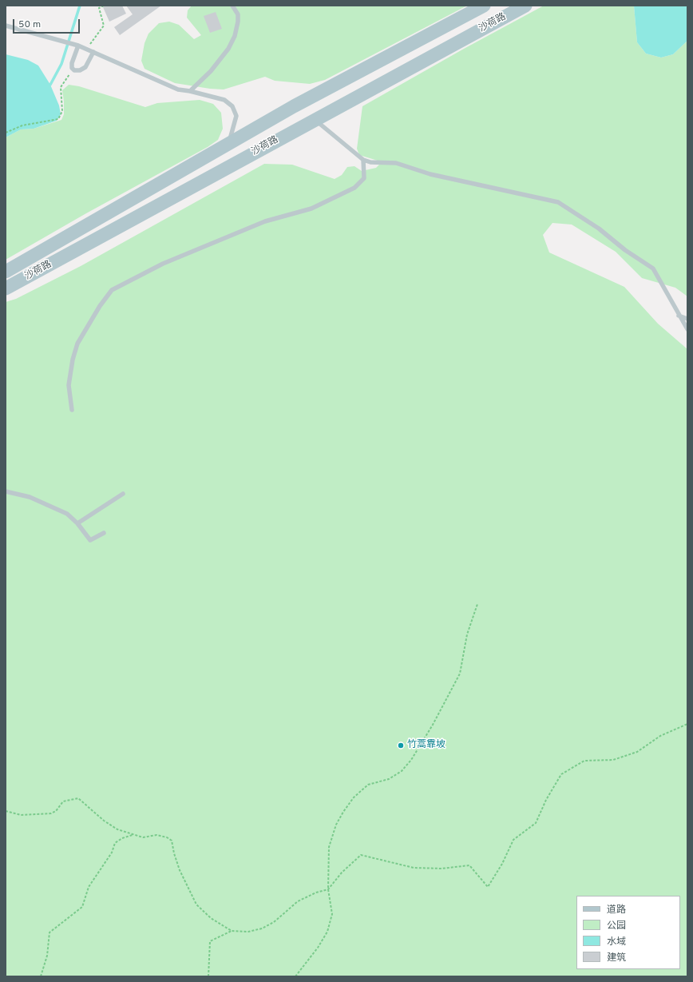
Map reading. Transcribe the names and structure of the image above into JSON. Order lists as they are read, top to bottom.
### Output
{
  "streets": {
    "main road": ["沙荷路"]
  },
  "places": ["竹蒿靠坡"],
  "legend": [
    "道路",
    "公园",
    "水域",
    "建筑"
  ],
  "scale_bar": "50 m"
}
